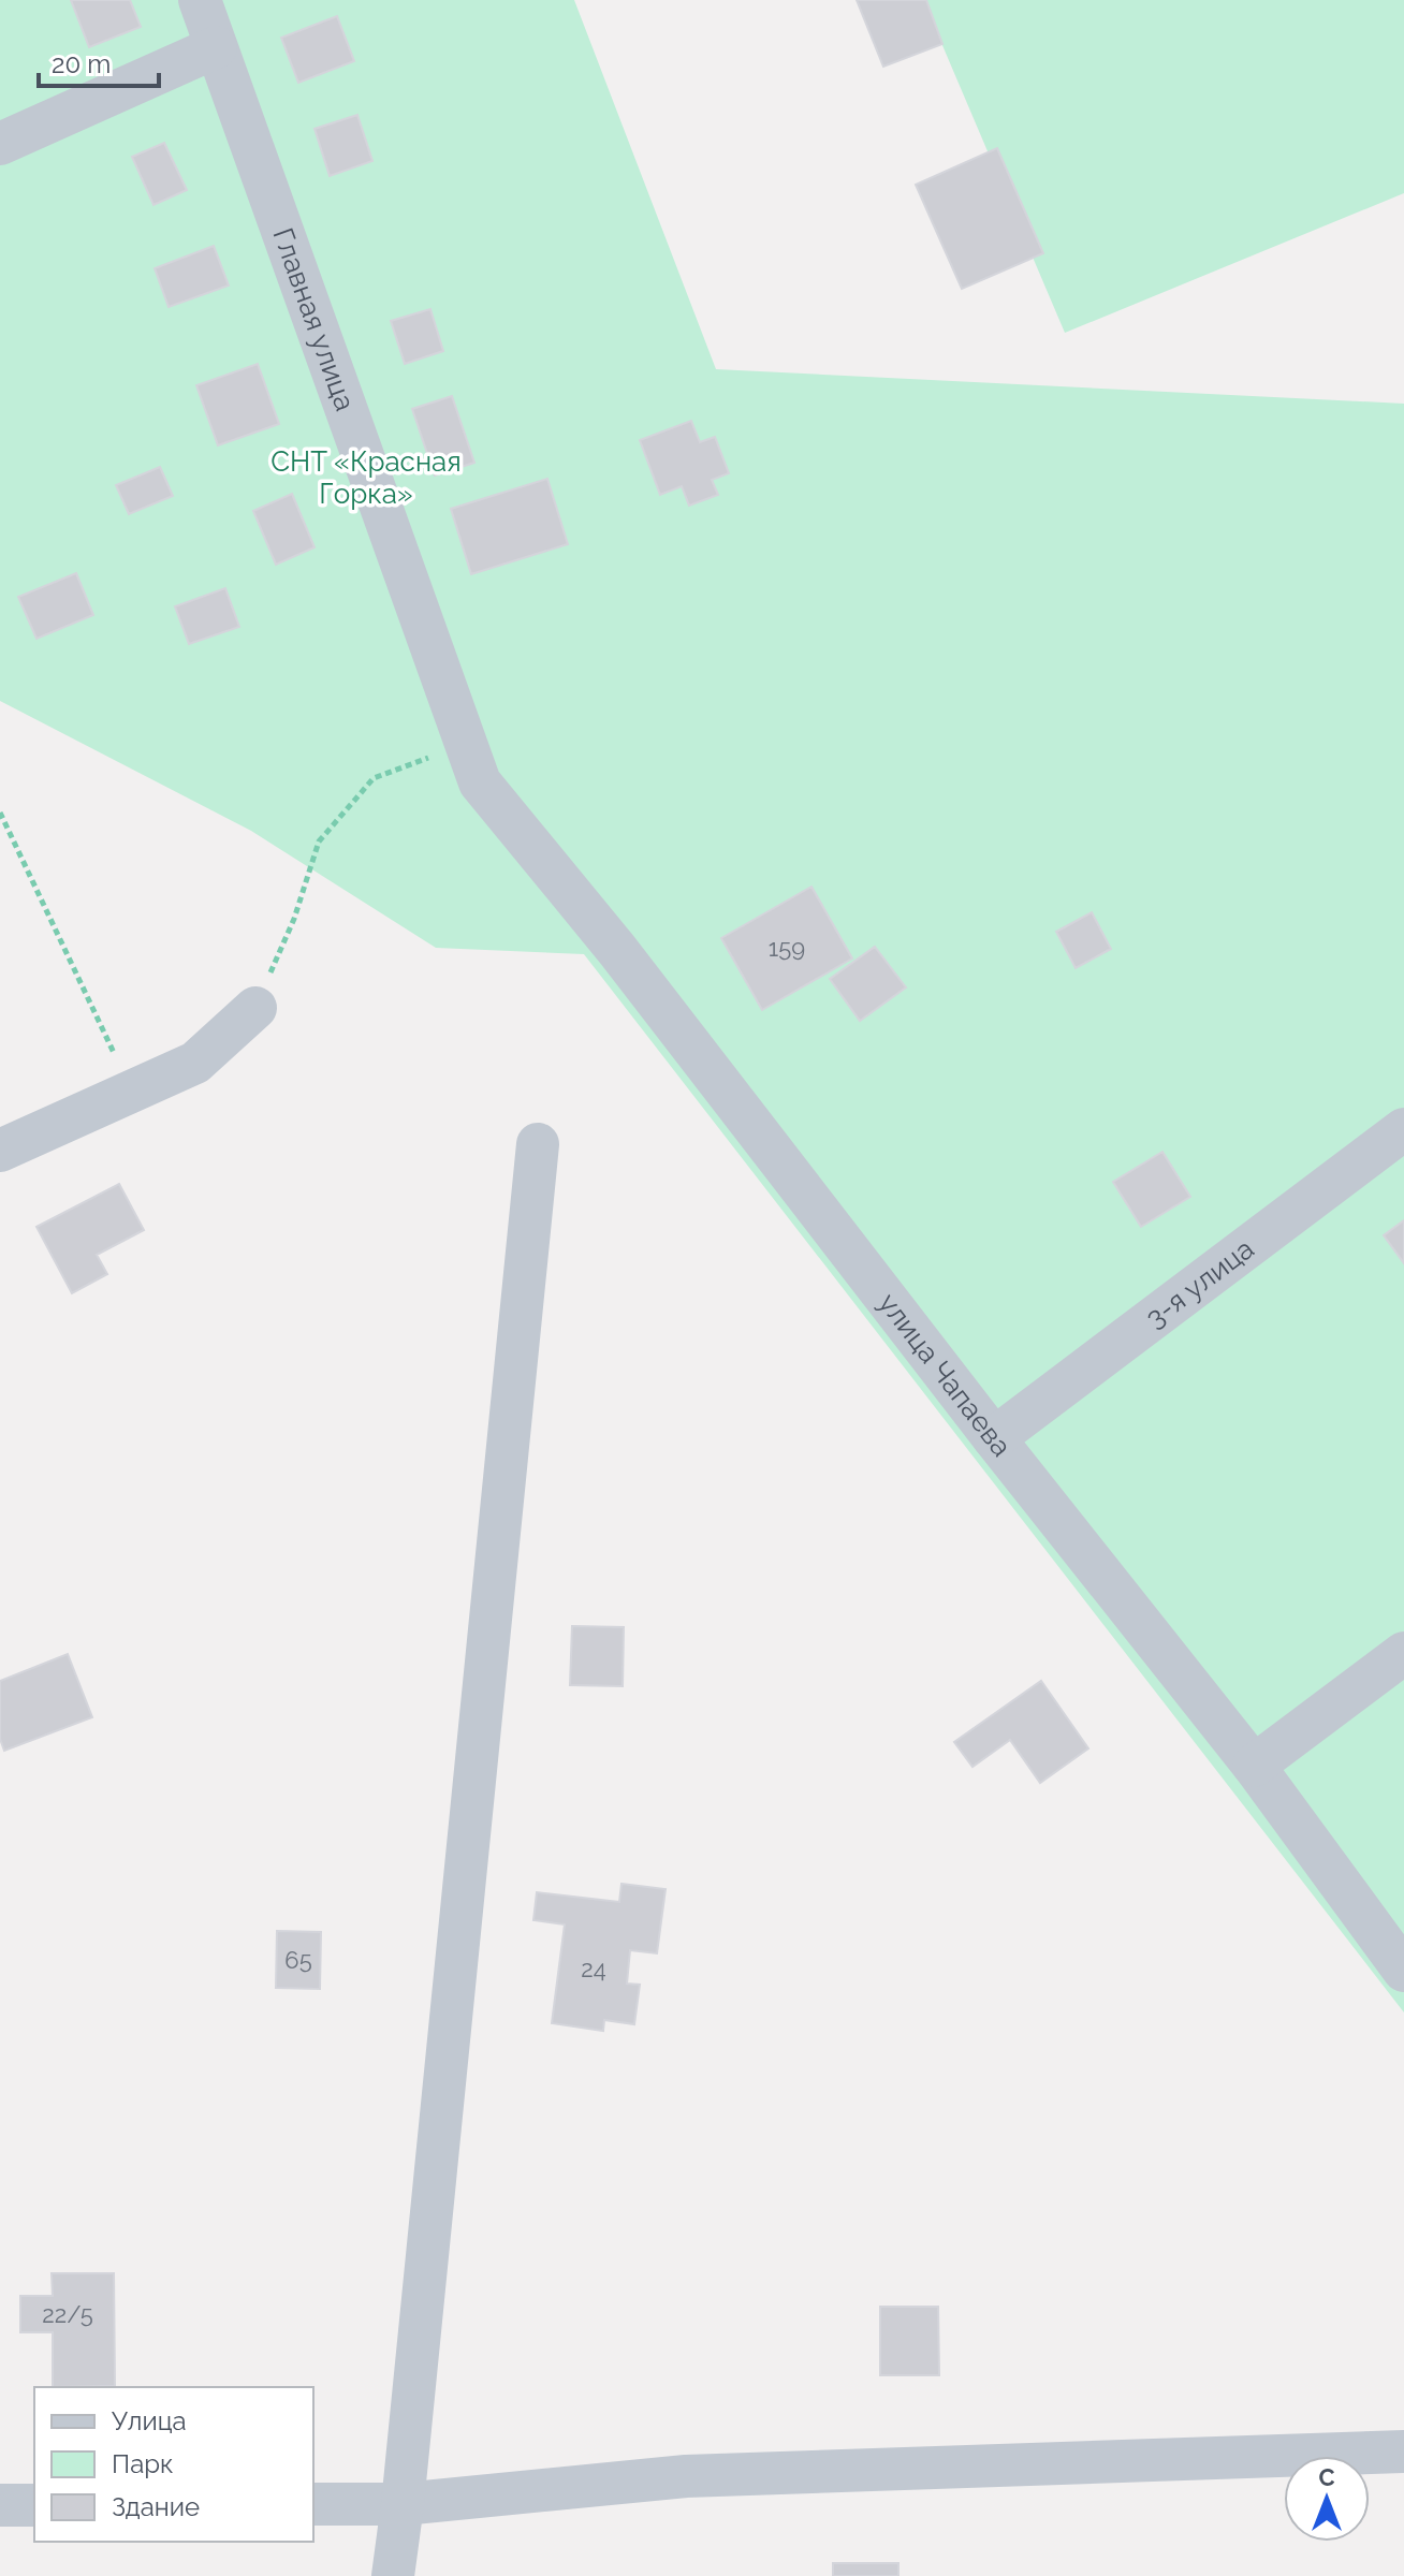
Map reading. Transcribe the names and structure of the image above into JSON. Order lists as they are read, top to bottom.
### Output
{
  "streets": {
    "lane": ["Главная улица", "3-я улица", "улица Чапаева"]
  },
  "crossings": [
    ["Главная улица", "улица Чапаева"],
    ["3-я улица", "улица Чапаева"]
  ],
  "parks": ["СНТ «Красная Горка»"],
  "house_numbers": [
    "159",
    "65",
    "24",
    "22/5"
  ],
  "legend": ["Улица", "Парк", "Здание"],
  "scale_bar": "20 m",
  "north": "top"
}
